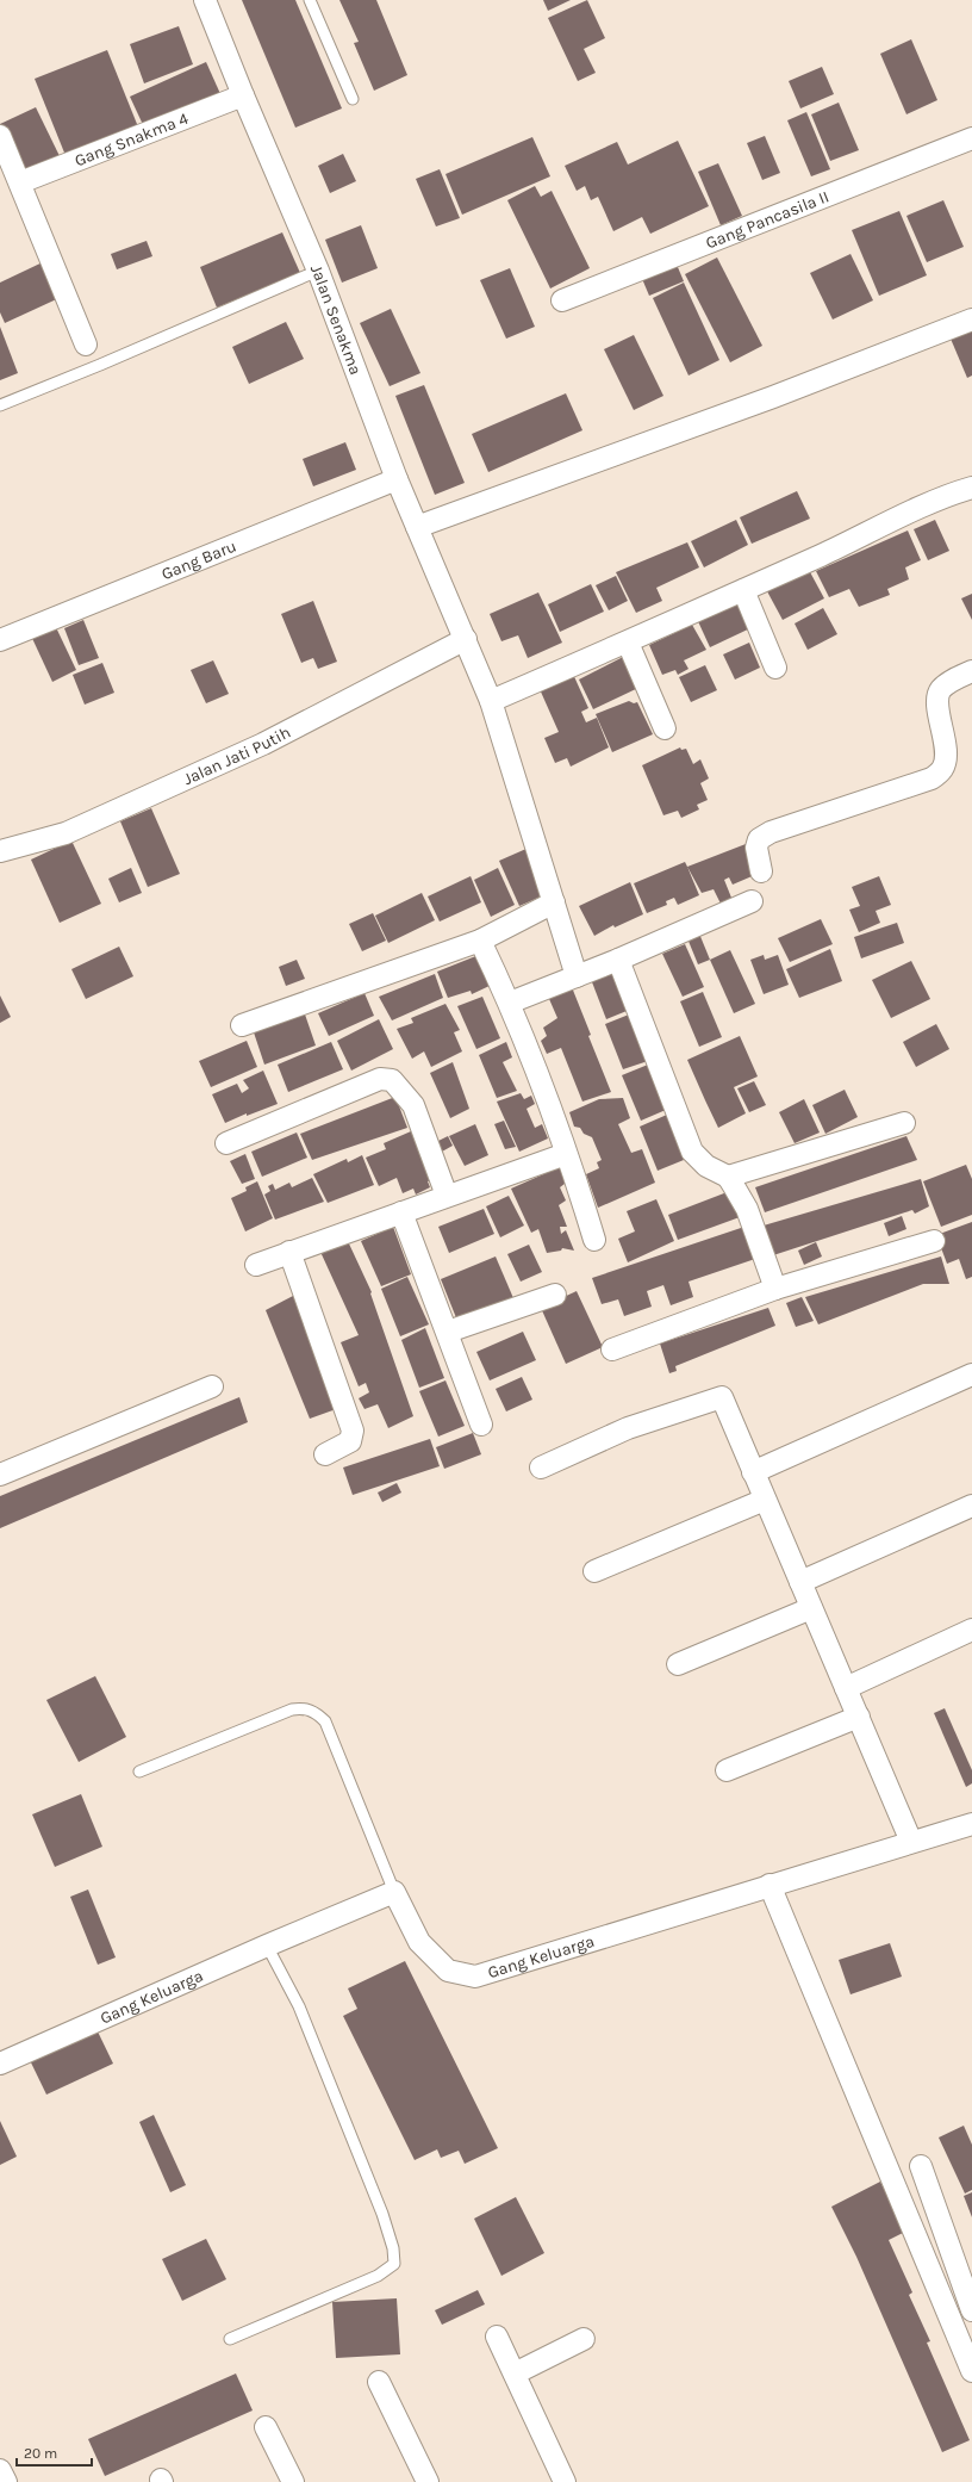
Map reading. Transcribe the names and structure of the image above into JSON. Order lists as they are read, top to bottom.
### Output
{
  "streets": {
    "street": [
      "Gang Snakma 4",
      "Gang Pancasila II",
      "Jalan Senakma",
      "Gang Baru",
      "Jalan Jati Putih",
      "Gang Keluarga"
    ]
  },
  "crossings": [
    ["Gang Snakma 4", "Jalan Senakma"],
    ["Jalan Senakma", "Gang Baru"],
    ["Jalan Senakma", "Jalan Jati Putih"]
  ],
  "scale_bar": "20 m"
}
